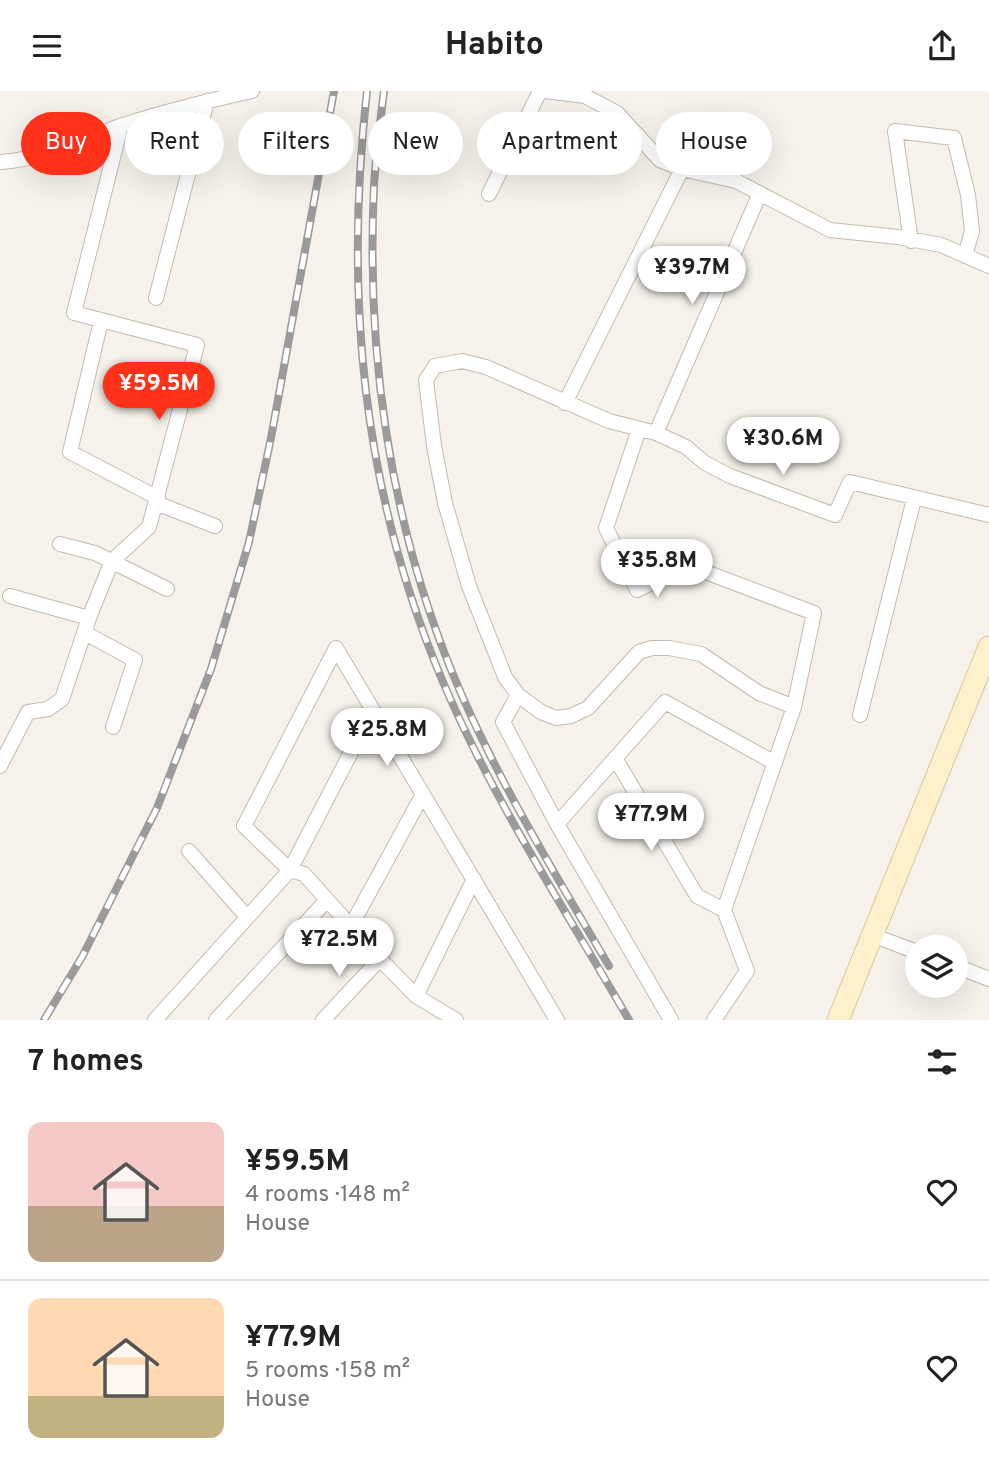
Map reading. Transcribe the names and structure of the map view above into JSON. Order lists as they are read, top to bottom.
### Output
{
  "page": {
    "header": "Habito",
    "chip": [
      "Buy",
      "Rent",
      "Filters",
      "New",
      "Apartment",
      "House"
    ],
    "price": [
      "¥39.7M",
      "¥59.5M",
      "¥30.6M",
      "¥35.8M",
      "¥25.8M",
      "¥77.9M",
      "¥72.5M"
    ],
    "heading": "7 homes",
    "list": [
      {
        "name": "¥59.5M",
        "note": "4 rooms · 148 m² · House"
      },
      {
        "name": "¥77.9M",
        "note": "5 rooms · 158 m² · House"
      }
    ]
  }
}
